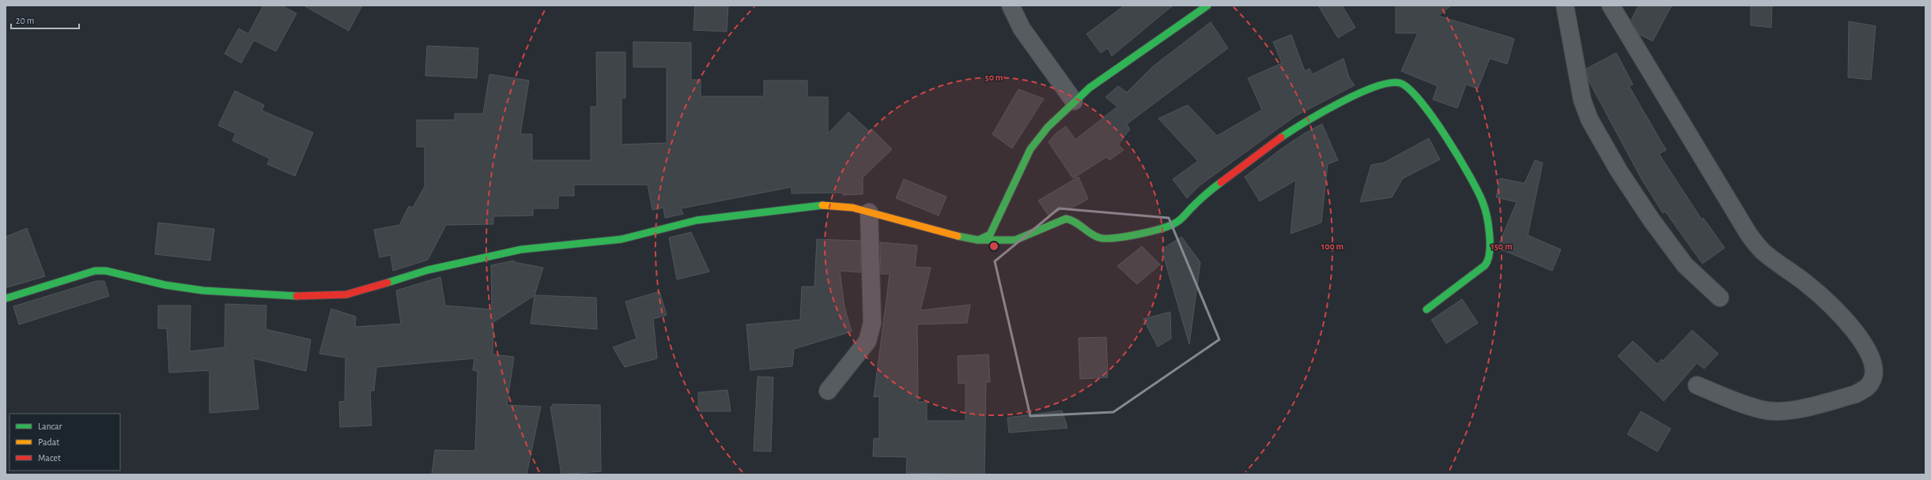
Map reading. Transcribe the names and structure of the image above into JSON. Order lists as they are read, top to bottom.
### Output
{
  "legend": ["Lancar", "Padat", "Macet"],
  "scale_bar": "20 m",
  "rings": ["50 m", "100 m", "150 m"]
}
